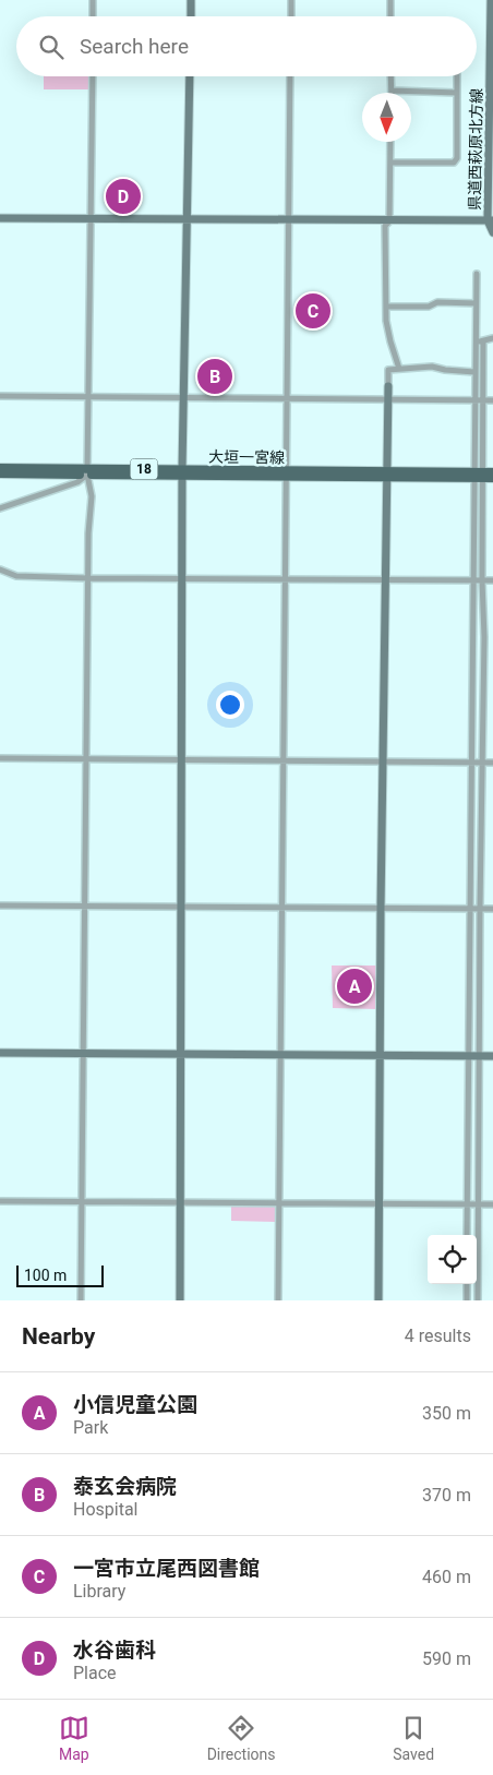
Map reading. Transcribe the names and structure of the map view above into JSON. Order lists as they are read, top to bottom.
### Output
{
  "streets": {
    "main road": ["大垣一宮線", "18"],
    "street": ["県道西萩原北方線"]
  },
  "scale_bar": "100 m",
  "north": "bottom",
  "page": {
    "search": "Search here",
    "pins": [
      "D",
      "C",
      "B",
      "A"
    ],
    "scale": "100 m",
    "heading": ["Nearby", "4 results"],
    "list": [
      {
        "mark": "A",
        "name": "小信児童公園",
        "note": "Park",
        "value": "350 m"
      },
      {
        "mark": "B",
        "name": "泰玄会病院",
        "note": "Hospital",
        "value": "370 m"
      },
      {
        "mark": "C",
        "name": "一宮市立尾西図書館",
        "note": "Library",
        "value": "460 m"
      },
      {
        "mark": "D",
        "name": "水谷歯科",
        "note": "Place",
        "value": "590 m"
      }
    ],
    "nav": ["Map", "Directions", "Saved"]
  }
}
